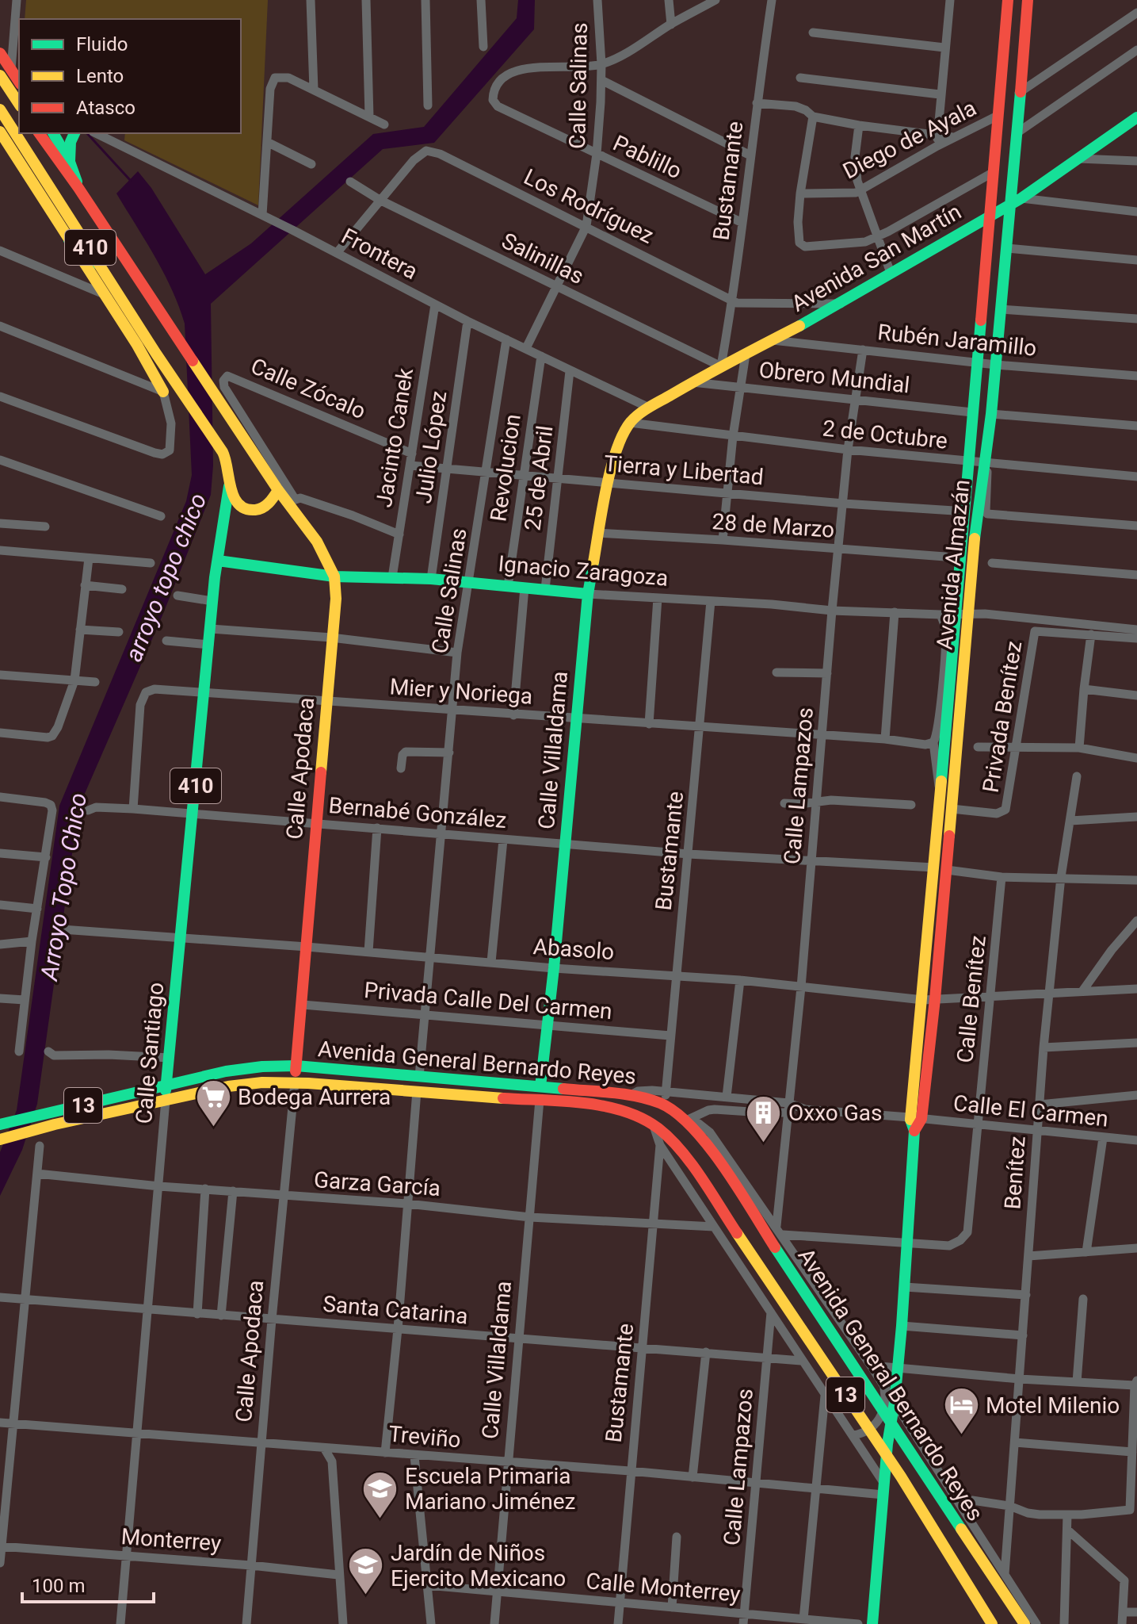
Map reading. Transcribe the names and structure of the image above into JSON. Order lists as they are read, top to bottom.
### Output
{
  "streets": {
    "main road": [
      "410",
      "Avenida San Martín",
      "Avenida Almazán",
      "Ignacio Zaragoza",
      "Calle Villaldama",
      "Calle Apodaca",
      "Calle Santiago",
      "Avenida General Bernardo Reyes",
      "13"
    ],
    "street": [
      "Calle Salinas",
      "Diego de Ayala",
      "Pablillo",
      "Bustamante",
      "Los Rodríguez",
      "Frontera",
      "Salinillas",
      "Rubén Jaramillo",
      "Obrero Mundial",
      "Calle Zócalo",
      "2 de Octubre",
      "Jacinto Canek",
      "Julio López",
      "Revolucion",
      "Tierra y Libertad",
      "25 de Abril",
      "28 de Marzo",
      "Mier y Noriega",
      "Privada Benítez",
      "Calle Lampazos",
      "Bernabé González",
      "Abasolo",
      "Calle Benítez",
      "Privada Calle Del Carmen",
      "Calle El Carmen",
      "Benítez",
      "Garza García",
      "Santa Catarina",
      "Treviño",
      "Monterrey",
      "Calle Monterrey"
    ]
  },
  "crossings": [
    ["Calle Salinas", "Pablillo"],
    ["Calle Salinas", "Los Rodríguez"],
    ["Calle Salinas", "Frontera"],
    ["Calle Salinas", "Salinillas"],
    ["Calle Salinas", "Tierra y Libertad"],
    ["Calle Salinas", "Ignacio Zaragoza"],
    ["Calle Salinas", "Mier y Noriega"],
    ["Calle Salinas", "Bernabé González"],
    ["Calle Salinas", "Abasolo"],
    ["Calle Salinas", "Privada Calle Del Carmen"],
    ["Calle Salinas", "Avenida General Bernardo Reyes"],
    ["Diego de Ayala", "Avenida Almazán"],
    ["Pablillo", "Bustamante"],
    ["Bustamante", "Los Rodríguez"],
    ["Bustamante", "Avenida San Martín"],
    ["Bustamante", "Salinillas"],
    ["Bustamante", "Ignacio Zaragoza"],
    ["Bustamante", "Mier y Noriega"],
    ["Bustamante", "Bernabé González"],
    ["Bustamante", "Abasolo"],
    ["Bustamante", "Privada Calle Del Carmen"],
    ["Bustamante", "Avenida General Bernardo Reyes"],
    ["Bustamante", "Garza García"],
    ["Bustamante", "Santa Catarina"],
    ["Bustamante", "Treviño"],
    ["Bustamante", "Calle Monterrey"],
    ["Los Rodríguez", "Salinillas"],
    ["410", "Calle Apodaca"],
    ["410", "Calle Santiago"],
    ["410", "Avenida General Bernardo Reyes"],
    ["Frontera", "Avenida San Martín"],
    ["Frontera", "Jacinto Canek"],
    ["Frontera", "Julio López"],
    ["Frontera", "Revolucion"],
    ["Frontera", "25 de Abril"],
    ["Avenida San Martín", "Salinillas"],
    ["Avenida San Martín", "Rubén Jaramillo"],
    ["Avenida San Martín", "Obrero Mundial"],
    ["Avenida San Martín", "2 de Octubre"],
    ["Avenida San Martín", "Avenida Almazán"],
    ["Avenida San Martín", "Calle Villaldama"],
    ["Rubén Jaramillo", "Avenida Almazán"],
    ["Rubén Jaramillo", "Calle Lampazos"],
    ["Obrero Mundial", "Avenida Almazán"],
    ["Obrero Mundial", "Calle Lampazos"],
    ["Calle Zócalo", "Jacinto Canek"],
    ["Calle Zócalo", "Calle Apodaca"],
    ["2 de Octubre", "Avenida Almazán"],
    ["2 de Octubre", "Calle Villaldama"],
    ["2 de Octubre", "Calle Lampazos"],
    ["Jacinto Canek", "Tierra y Libertad"],
    ["Jacinto Canek", "Ignacio Zaragoza"],
    ["Julio López", "Tierra y Libertad"],
    ["Julio López", "Ignacio Zaragoza"],
    ["Revolucion", "Tierra y Libertad"],
    ["Revolucion", "Ignacio Zaragoza"],
    ["Tierra y Libertad", "25 de Abril"],
    ["Tierra y Libertad", "Calle Villaldama"],
    ["Tierra y Libertad", "Calle Lampazos"],
    ["25 de Abril", "Ignacio Zaragoza"],
    ["28 de Marzo", "Calle Villaldama"],
    ["28 de Marzo", "Calle Lampazos"],
    ["Avenida Almazán", "Privada Benítez"],
    ["Avenida Almazán", "Bernabé González"],
    ["Avenida Almazán", "Abasolo"],
    ["Avenida Almazán", "Calle El Carmen"],
    ["Avenida Almazán", "Treviño"],
    ["Ignacio Zaragoza", "Calle Villaldama"],
    ["Ignacio Zaragoza", "Calle Apodaca"],
    ["Ignacio Zaragoza", "Calle Lampazos"],
    ["Ignacio Zaragoza", "Calle Santiago"],
    ["Mier y Noriega", "Calle Villaldama"],
    ["Mier y Noriega", "Calle Apodaca"],
    ["Mier y Noriega", "Calle Lampazos"],
    ["Mier y Noriega", "Bernabé González"],
    ["Mier y Noriega", "Calle Santiago"],
    ["Calle Villaldama", "Bernabé González"],
    ["Calle Villaldama", "Abasolo"],
    ["Calle Villaldama", "Privada Calle Del Carmen"],
    ["Calle Villaldama", "Avenida General Bernardo Reyes"],
    ["Calle Villaldama", "Garza García"],
    ["Calle Villaldama", "Santa Catarina"],
    ["Calle Villaldama", "Treviño"],
    ["Calle Villaldama", "Calle Monterrey"],
    ["Calle Apodaca", "Bernabé González"],
    ["Calle Apodaca", "Abasolo"],
    ["Calle Apodaca", "Privada Calle Del Carmen"],
    ["Calle Apodaca", "Avenida General Bernardo Reyes"],
    ["Calle Apodaca", "Garza García"],
    ["Calle Apodaca", "Santa Catarina"],
    ["Calle Apodaca", "Treviño"],
    ["Calle Apodaca", "Monterrey"],
    ["Calle Lampazos", "Bernabé González"],
    ["Calle Lampazos", "Abasolo"],
    ["Calle Lampazos", "Santa Catarina"],
    ["Calle Lampazos", "Treviño"],
    ["Calle Lampazos", "Calle Monterrey"],
    ["Bernabé González", "Calle Santiago"],
    ["Abasolo", "Calle Benítez"],
    ["Abasolo", "Calle Santiago"],
    ["Abasolo", "Benítez"],
    ["Calle Benítez", "Calle El Carmen"],
    ["Calle Santiago", "Avenida General Bernardo Reyes"],
    ["Calle Santiago", "Garza García"],
    ["Calle Santiago", "Santa Catarina"],
    ["Calle Santiago", "Treviño"],
    ["Calle Santiago", "Monterrey"],
    ["Calle El Carmen", "Benítez"]
  ],
  "water": ["arroyo topo chico", "Arroyo Topo Chico"],
  "places": {
    "supermarket": ["Bodega Aurrera"],
    "building": ["Oxxo Gas"],
    "hotel": ["Motel Milenio"],
    "school or university": ["Escuela Primaria Mariano Jiménez", "Jardín de Niños Ejercito Mexicano"]
  },
  "legend": ["Fluido", "Lento", "Atasco"],
  "scale_bar": "100 m"
}
